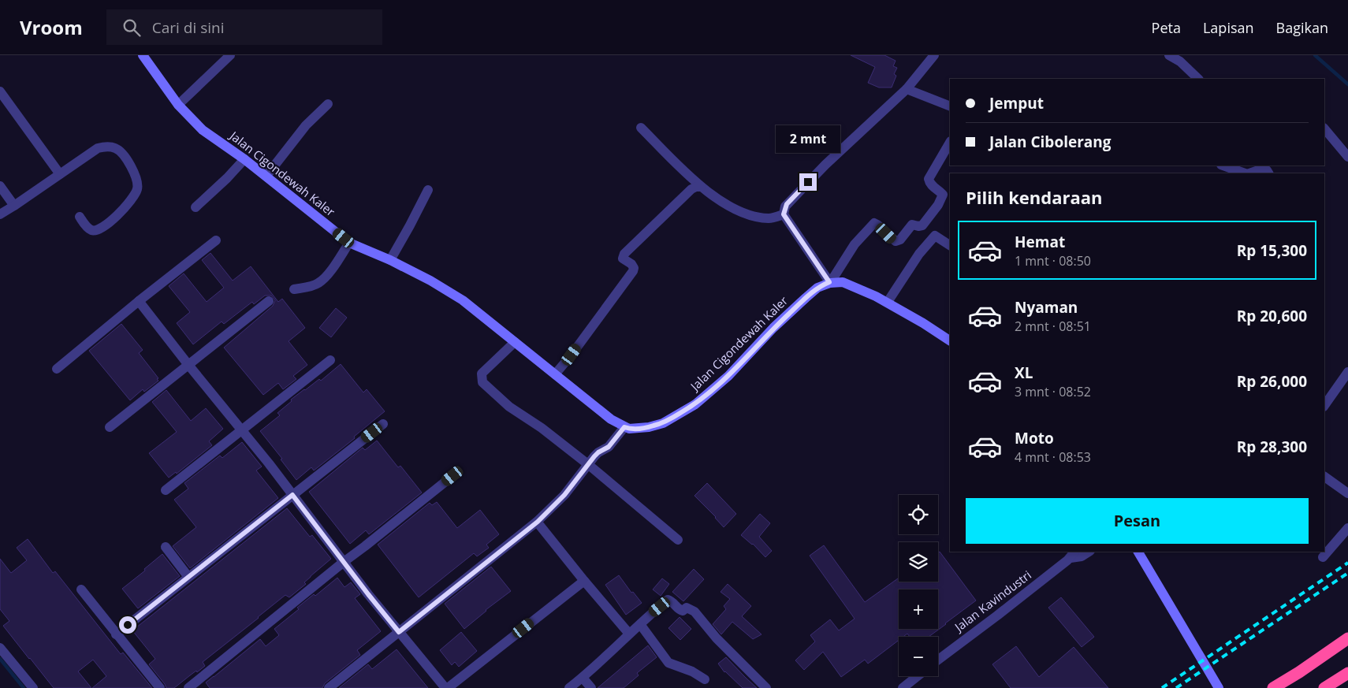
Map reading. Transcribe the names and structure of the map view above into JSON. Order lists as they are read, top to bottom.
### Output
{
  "streets": {
    "main road": ["Jalan Cigondewah Kaler"],
    "street": ["Jalan Kavindustri"]
  },
  "page": {
    "header": "Vroom",
    "search": "Cari di sini",
    "nav": ["Peta", "Lapisan", "Bagikan"],
    "banner": ["Jemput", "Jalan Cibolerang"],
    "bubble": "2 mnt",
    "heading": "Pilih kendaraan",
    "list": [
      {
        "name": "Hemat",
        "note": "1 mnt · 08:50",
        "value": "Rp 15,300"
      },
      {
        "name": "Nyaman",
        "note": "2 mnt · 08:51",
        "value": "Rp 20,600"
      },
      {
        "name": "XL",
        "note": "3 mnt · 08:52",
        "value": "Rp 26,000"
      },
      {
        "name": "Moto",
        "note": "4 mnt · 08:53",
        "value": "Rp 28,300"
      }
    ],
    "buttons": "Pesan",
    "map_buttons": ["+", "−"]
  }
}
